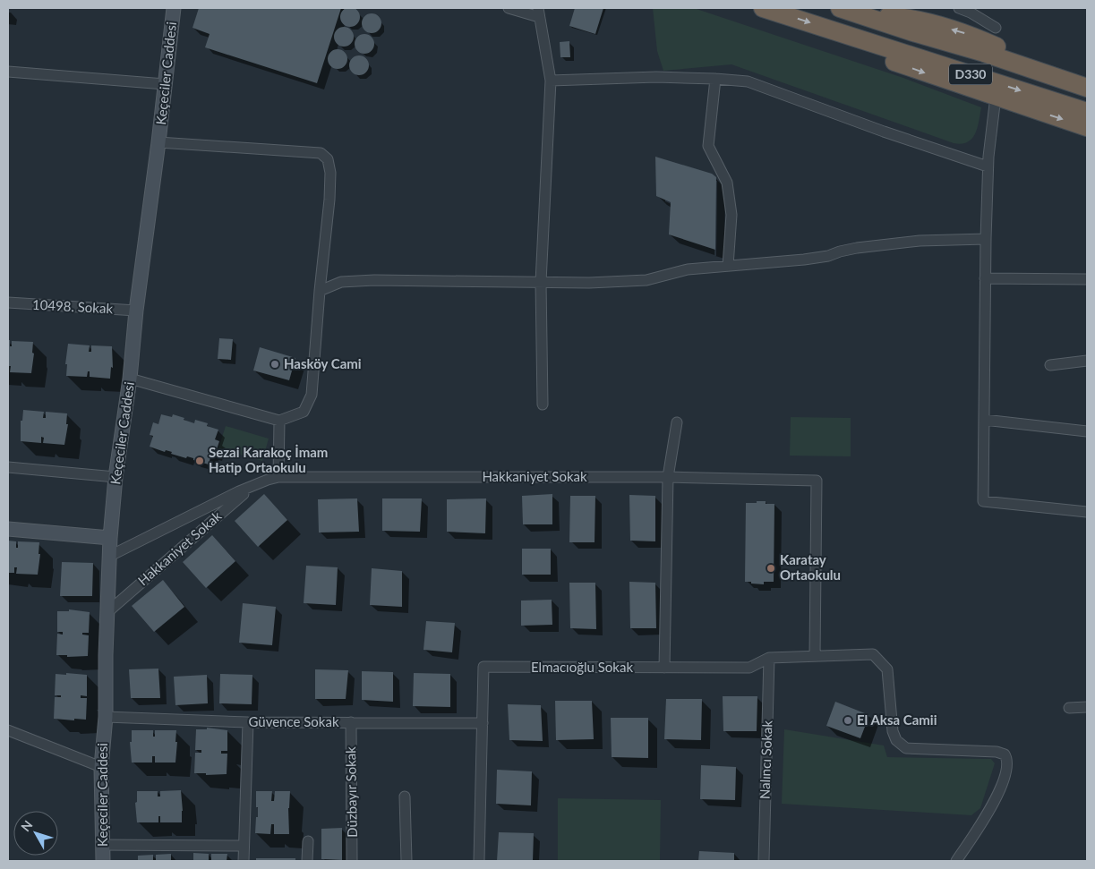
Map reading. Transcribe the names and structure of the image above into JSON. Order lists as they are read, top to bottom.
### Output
{
  "streets": {
    "highway": ["D330"],
    "street": [
      "Keçeciler Caddesi",
      "10498. Sokak",
      "Hakkaniyet Sokak",
      "Elmacıoğlu Sokak",
      "Güvence Sokak",
      "Nalıncı Sokak",
      "Düzbayır Sokak"
    ]
  },
  "crossings": [
    ["Keçeciler Caddesi", "10498. Sokak"],
    ["Keçeciler Caddesi", "Hakkaniyet Sokak"],
    ["Keçeciler Caddesi", "Güvence Sokak"],
    ["Hakkaniyet Sokak", "Elmacıoğlu Sokak"],
    ["Elmacıoğlu Sokak", "Güvence Sokak"],
    ["Elmacıoğlu Sokak", "Nalıncı Sokak"],
    ["Güvence Sokak", "Düzbayır Sokak"]
  ],
  "places": [
    "Hasköy Cami",
    "Sezai Karakoç İmam Hatip Ortaokulu",
    "Karatay Ortaokulu",
    "El Aksa Camii"
  ],
  "north": "top left"
}
